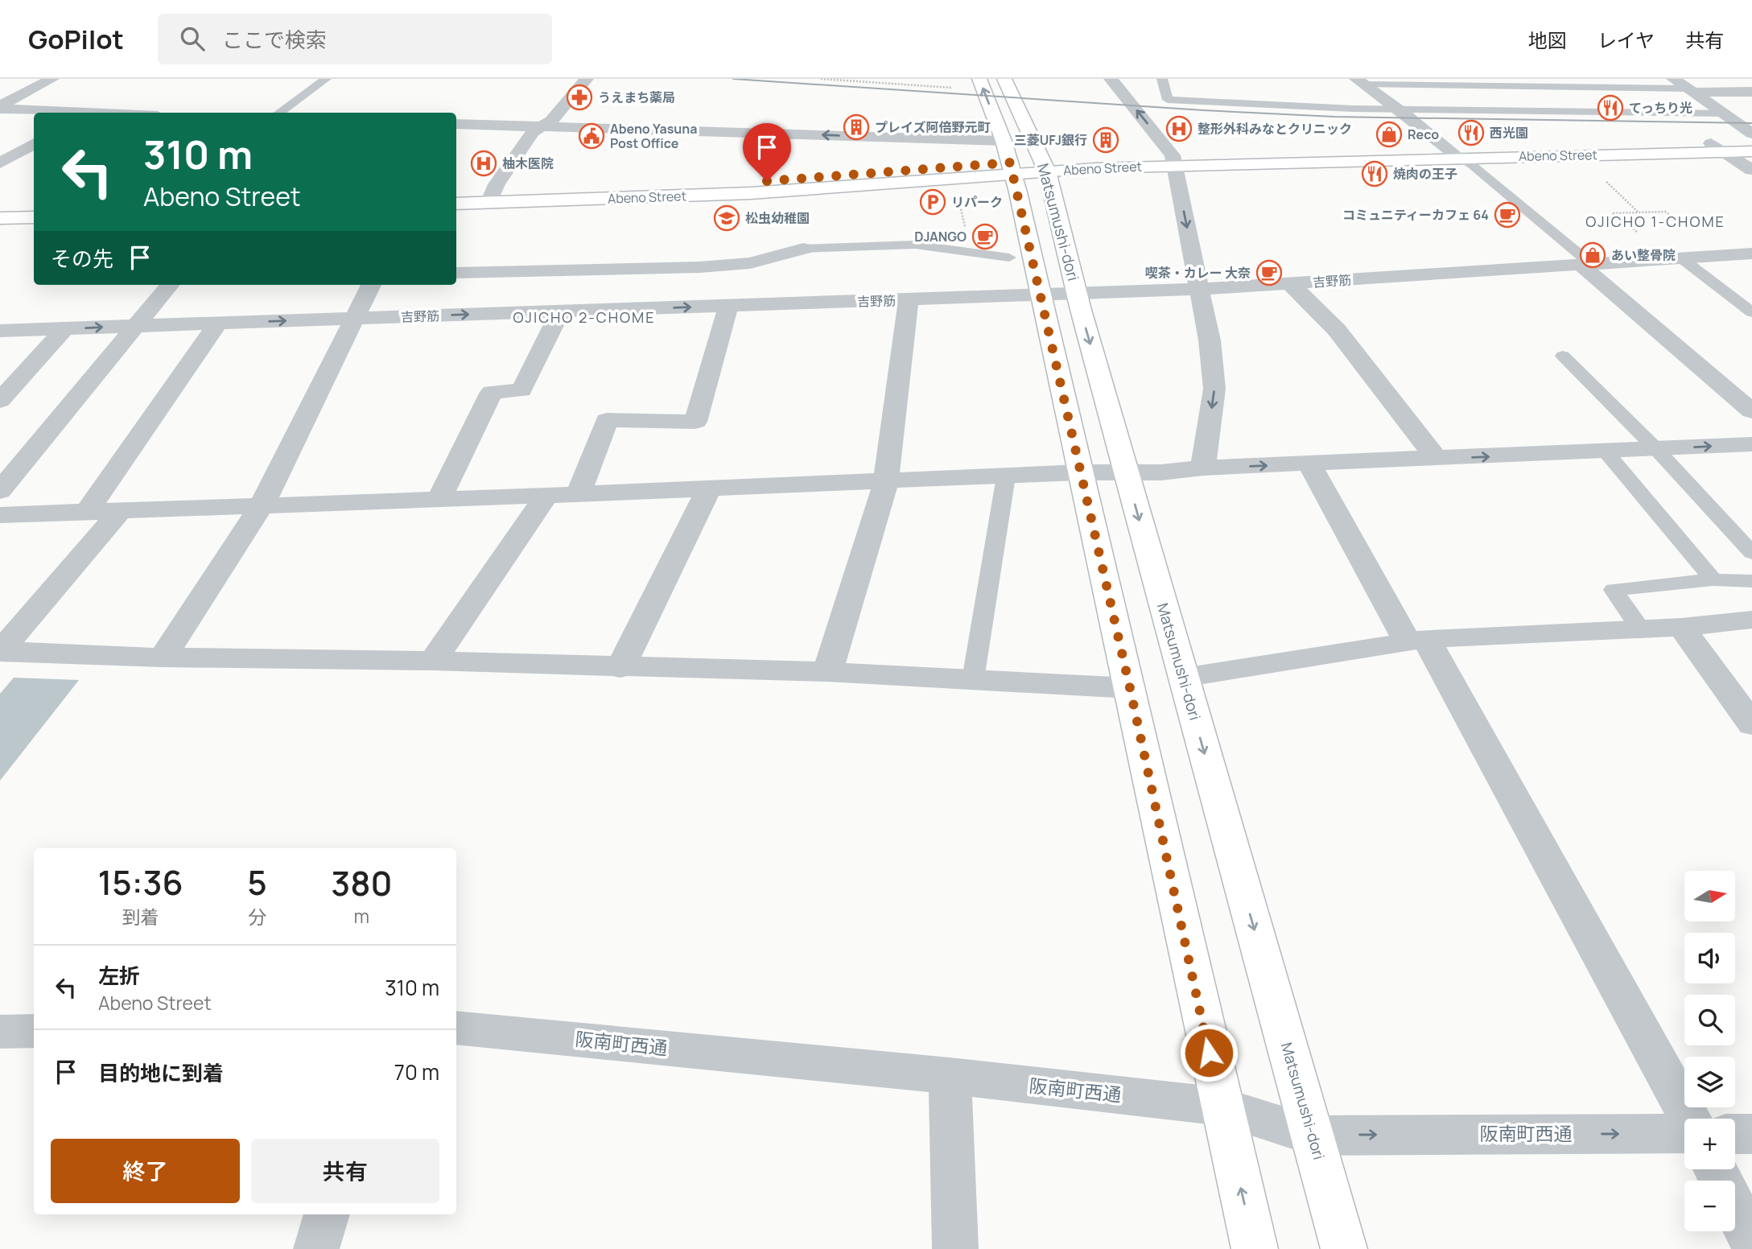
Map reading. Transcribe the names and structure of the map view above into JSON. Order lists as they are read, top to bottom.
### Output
{
  "streets": {
    "street": [
      "Abeno Street",
      "Matsumushi-dori",
      "吉野筋",
      "阪南町西通"
    ]
  },
  "crossings": [
    ["Abeno Street", "Matsumushi-dori"],
    ["Matsumushi-dori", "吉野筋"],
    ["Matsumushi-dori", "阪南町西通"]
  ],
  "districts": ["OJICHO 1-CHOME", "OJICHO 2-CHOME"],
  "places": {
    "pharmacy": ["うえまち薬局"],
    "restaurant": ["てっちり光", "西光園", "焼肉の王子"],
    "building": ["プレイズ阿倍野元町", "三菱UFJ銀行"],
    "hospital": ["整形外科みなとクリニック", "柚木医院"],
    "shop": ["Reco", "あい整骨院"],
    "public building": ["Abeno Yasuna Post Office"],
    "parking": ["リパーク"],
    "cafe": ["コミュニティーカフェ 64", "DJANGO", "喫茶・カレー 大奈"],
    "school or university": ["松虫幼稚園"]
  },
  "north": "right",
  "page": {
    "header": "GoPilot",
    "search": "ここで検索",
    "nav": ["地図", "レイヤ", "共有"],
    "turn": ["310 m", "Abeno Street"],
    "then": "その先",
    "eta": [
      "15:36",
      "到着",
      "5",
      "分",
      "380",
      "m"
    ],
    "map_buttons": ["+", "−"],
    "list": [
      {
        "name": "左折",
        "note": "Abeno Street",
        "value": "310 m"
      },
      {
        "name": "目的地に到着",
        "value": "70 m"
      }
    ],
    "buttons": ["終了", "共有"]
  }
}
